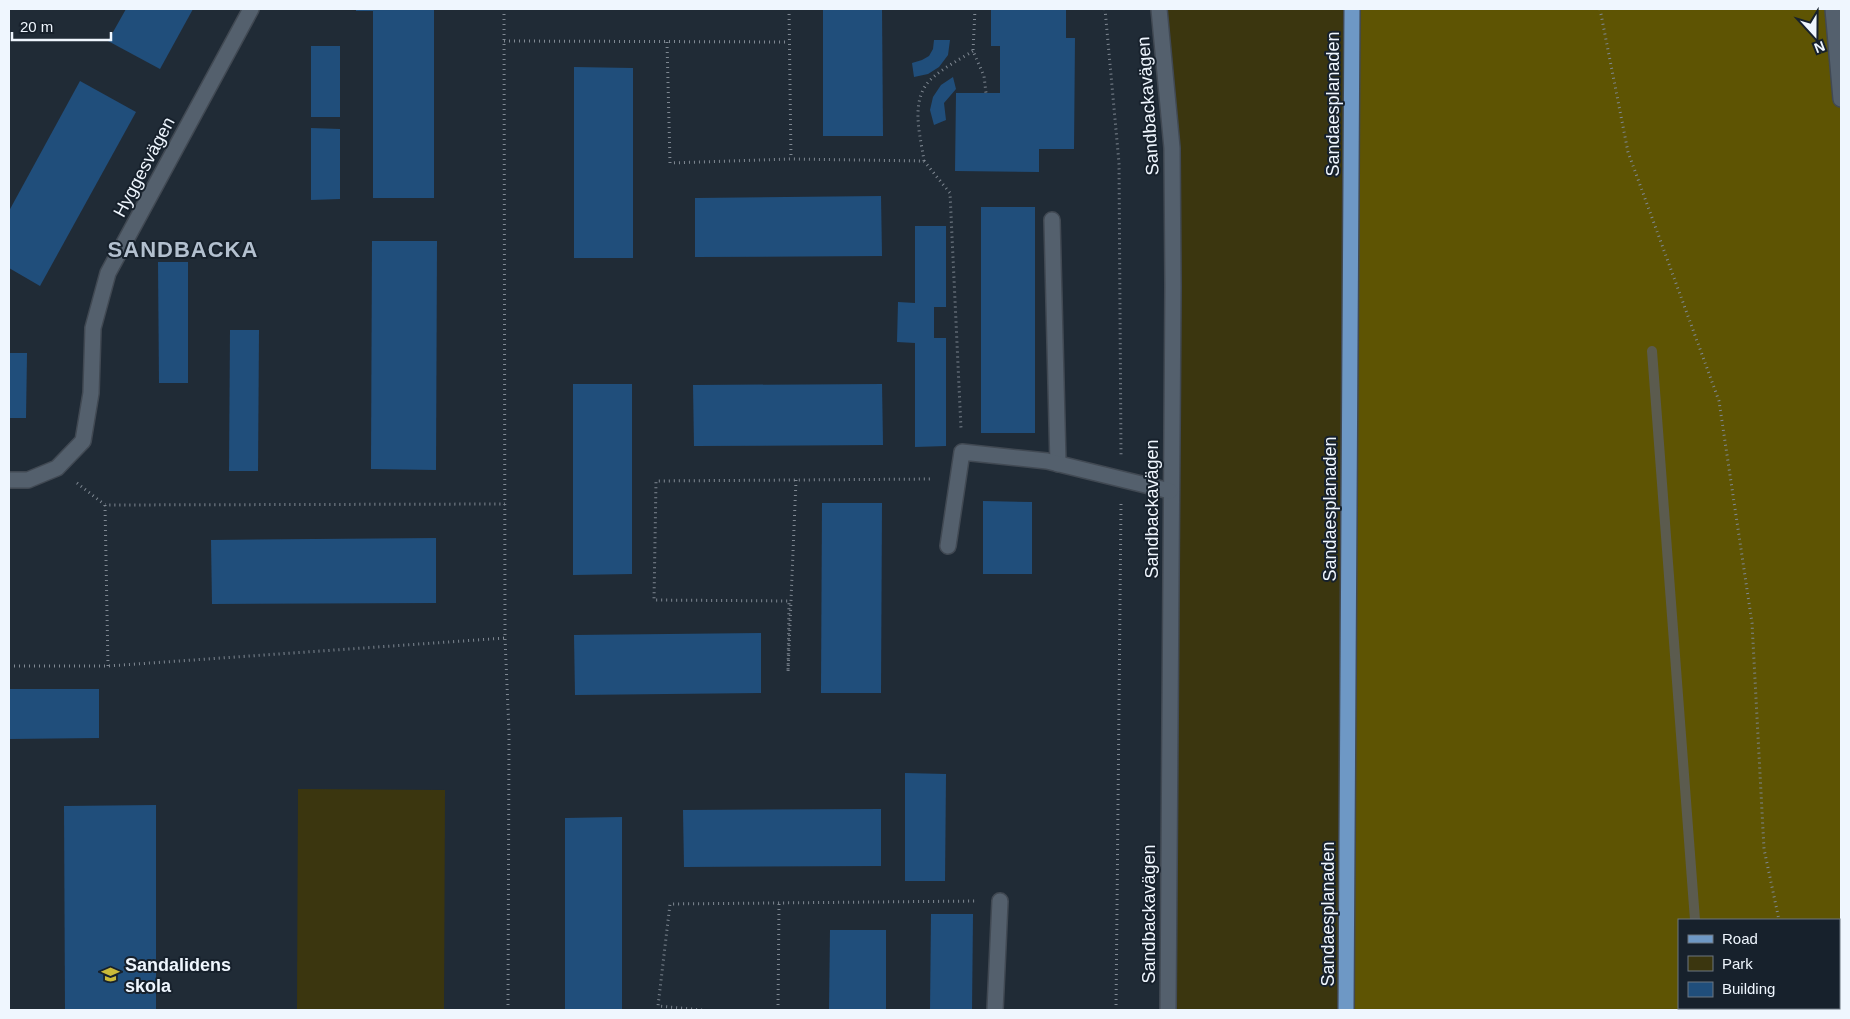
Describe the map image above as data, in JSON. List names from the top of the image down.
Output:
{
  "streets": {
    "main road": ["Sandaesplanaden"],
    "street": ["Sandbackavägen", "Hyggesvägen"]
  },
  "districts": ["SANDBACKA"],
  "places": {
    "school or university": ["Sandalidens skola"]
  },
  "legend": ["Road", "Park", "Building"],
  "scale_bar": "20 m",
  "north": "bottom"
}
